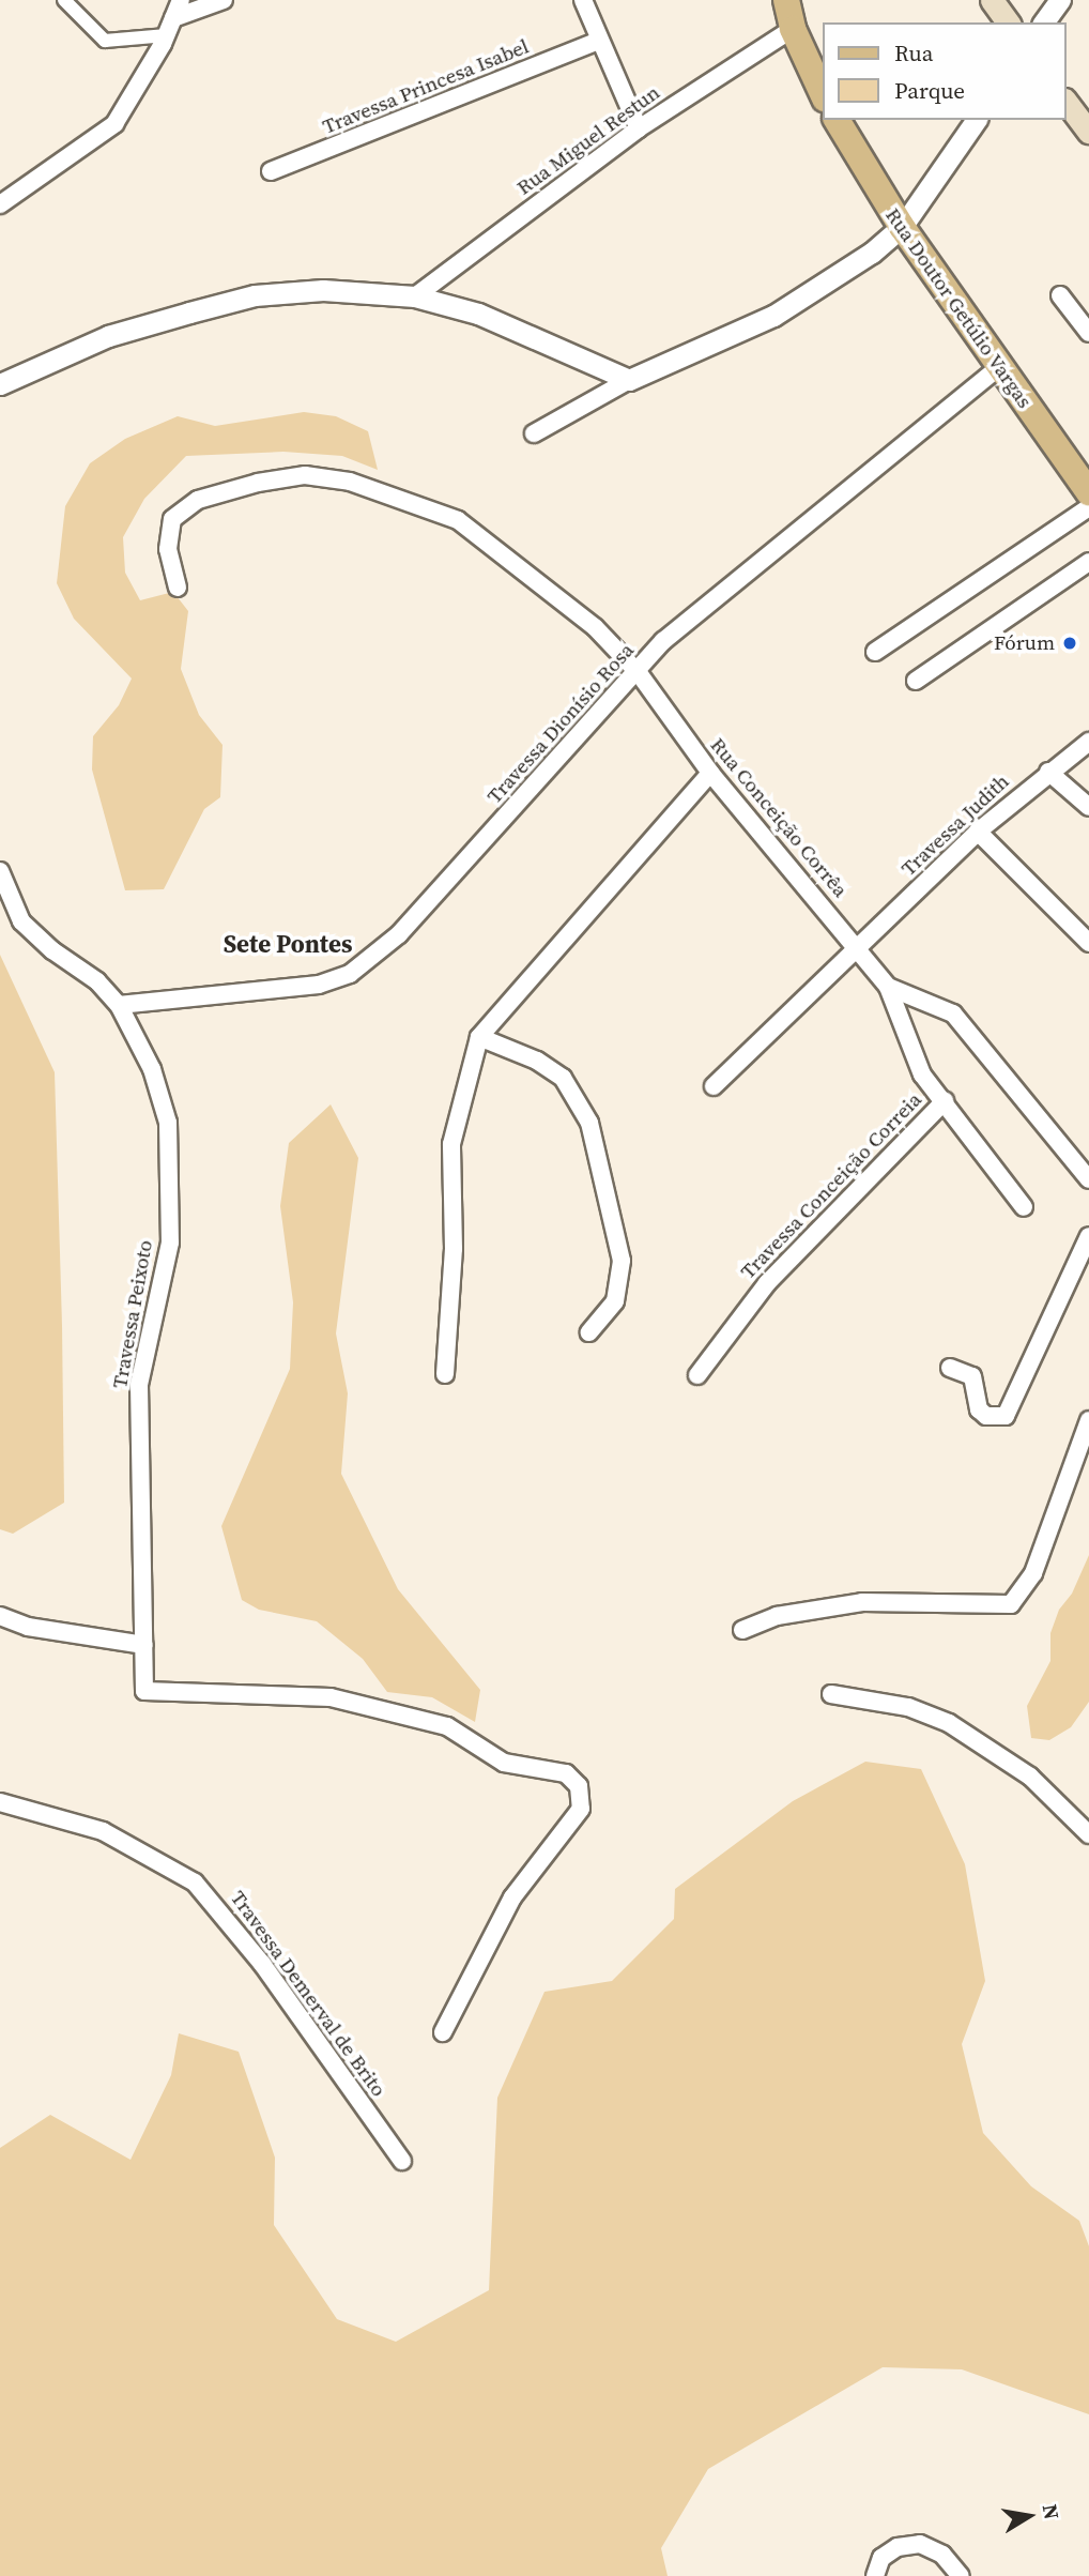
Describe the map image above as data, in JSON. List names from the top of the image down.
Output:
{
  "streets": {
    "main road": ["Rua Doutor Getúlio Vargas"],
    "street": [
      "Travessa Princesa Isabel",
      "Rua Miguel Restun",
      "Travessa Dionísio Rosa",
      "Rua Conceição Corrêa",
      "Travessa Judith",
      "Travessa Conceição Correia",
      "Travessa Peixoto",
      "Travessa Demerval de Brito"
    ]
  },
  "crossings": [
    ["Rua Doutor Getúlio Vargas", "Travessa Dionísio Rosa"],
    ["Travessa Dionísio Rosa", "Rua Conceição Corrêa"],
    ["Travessa Dionísio Rosa", "Travessa Peixoto"],
    ["Rua Conceição Corrêa", "Travessa Judith"],
    ["Rua Conceição Corrêa", "Travessa Conceição Correia"]
  ],
  "districts": ["Sete Pontes"],
  "places": ["Fórum"],
  "legend": ["Rua", "Parque"],
  "north": "right"
}
